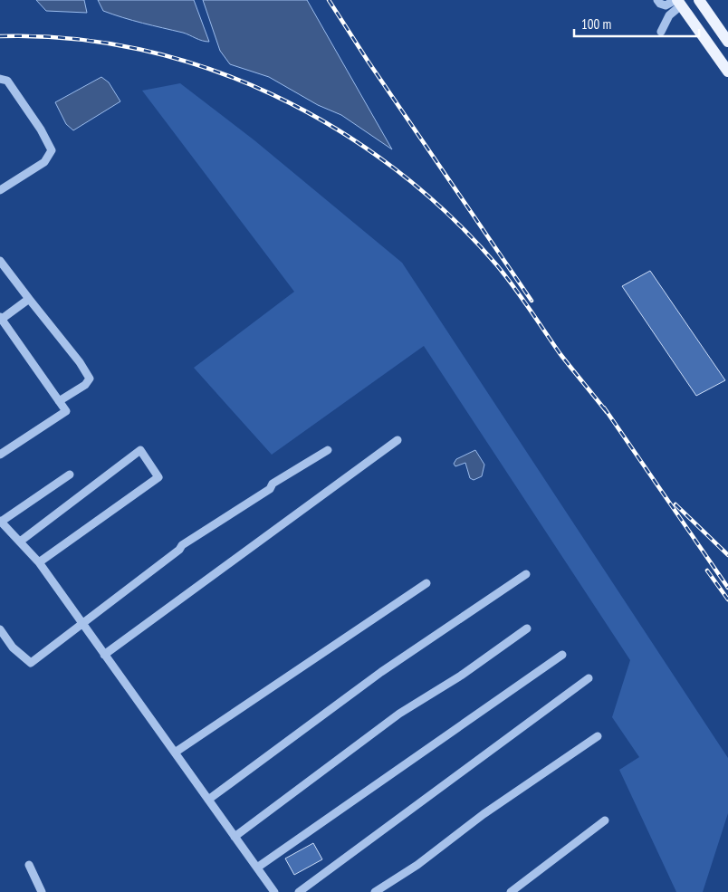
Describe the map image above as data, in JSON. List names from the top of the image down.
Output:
{
  "scale_bar": "100 m"
}
